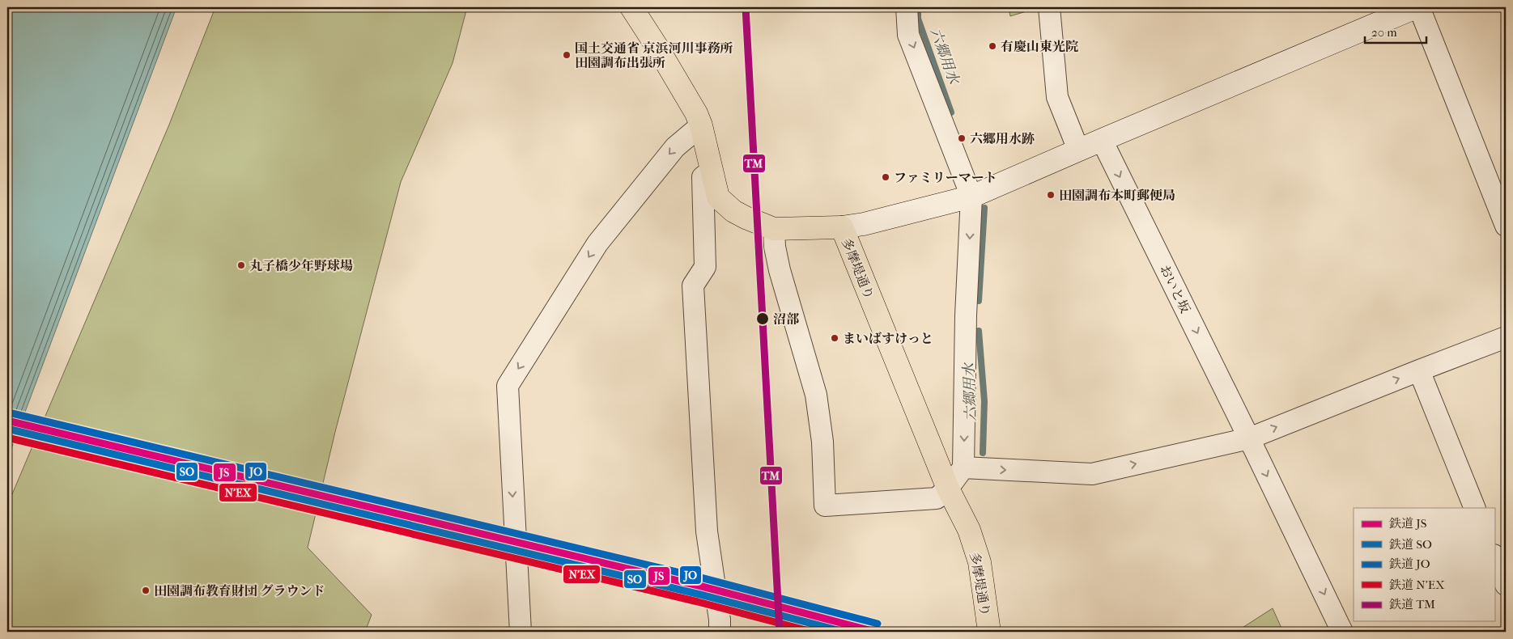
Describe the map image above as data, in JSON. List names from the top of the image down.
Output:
{
  "streets": {
    "main road": ["多摩堤通り"],
    "street": ["おいと坂"]
  },
  "one_way": ["おいと坂"],
  "water": ["六郷用水"],
  "places": [
    "有慶山東光院",
    "国土交通省 京浜河川事務所 田園調布出張所",
    "六郷用水跡",
    "ファミリーマート",
    "田園調布本町郵便局",
    "丸子橋少年野球場",
    "沼部",
    "まいばすけっと",
    "田園調布教育財団 グラウンド"
  ],
  "lines": [
    "rail line TM",
    "rail line JO",
    "rail line JS",
    "rail line SO",
    "rail line N'EX"
  ],
  "legend": [
    "鉄道 JS",
    "鉄道 SO",
    "鉄道 JO",
    "鉄道 N'EX",
    "鉄道 TM"
  ],
  "scale_bar": "20 m"
}
